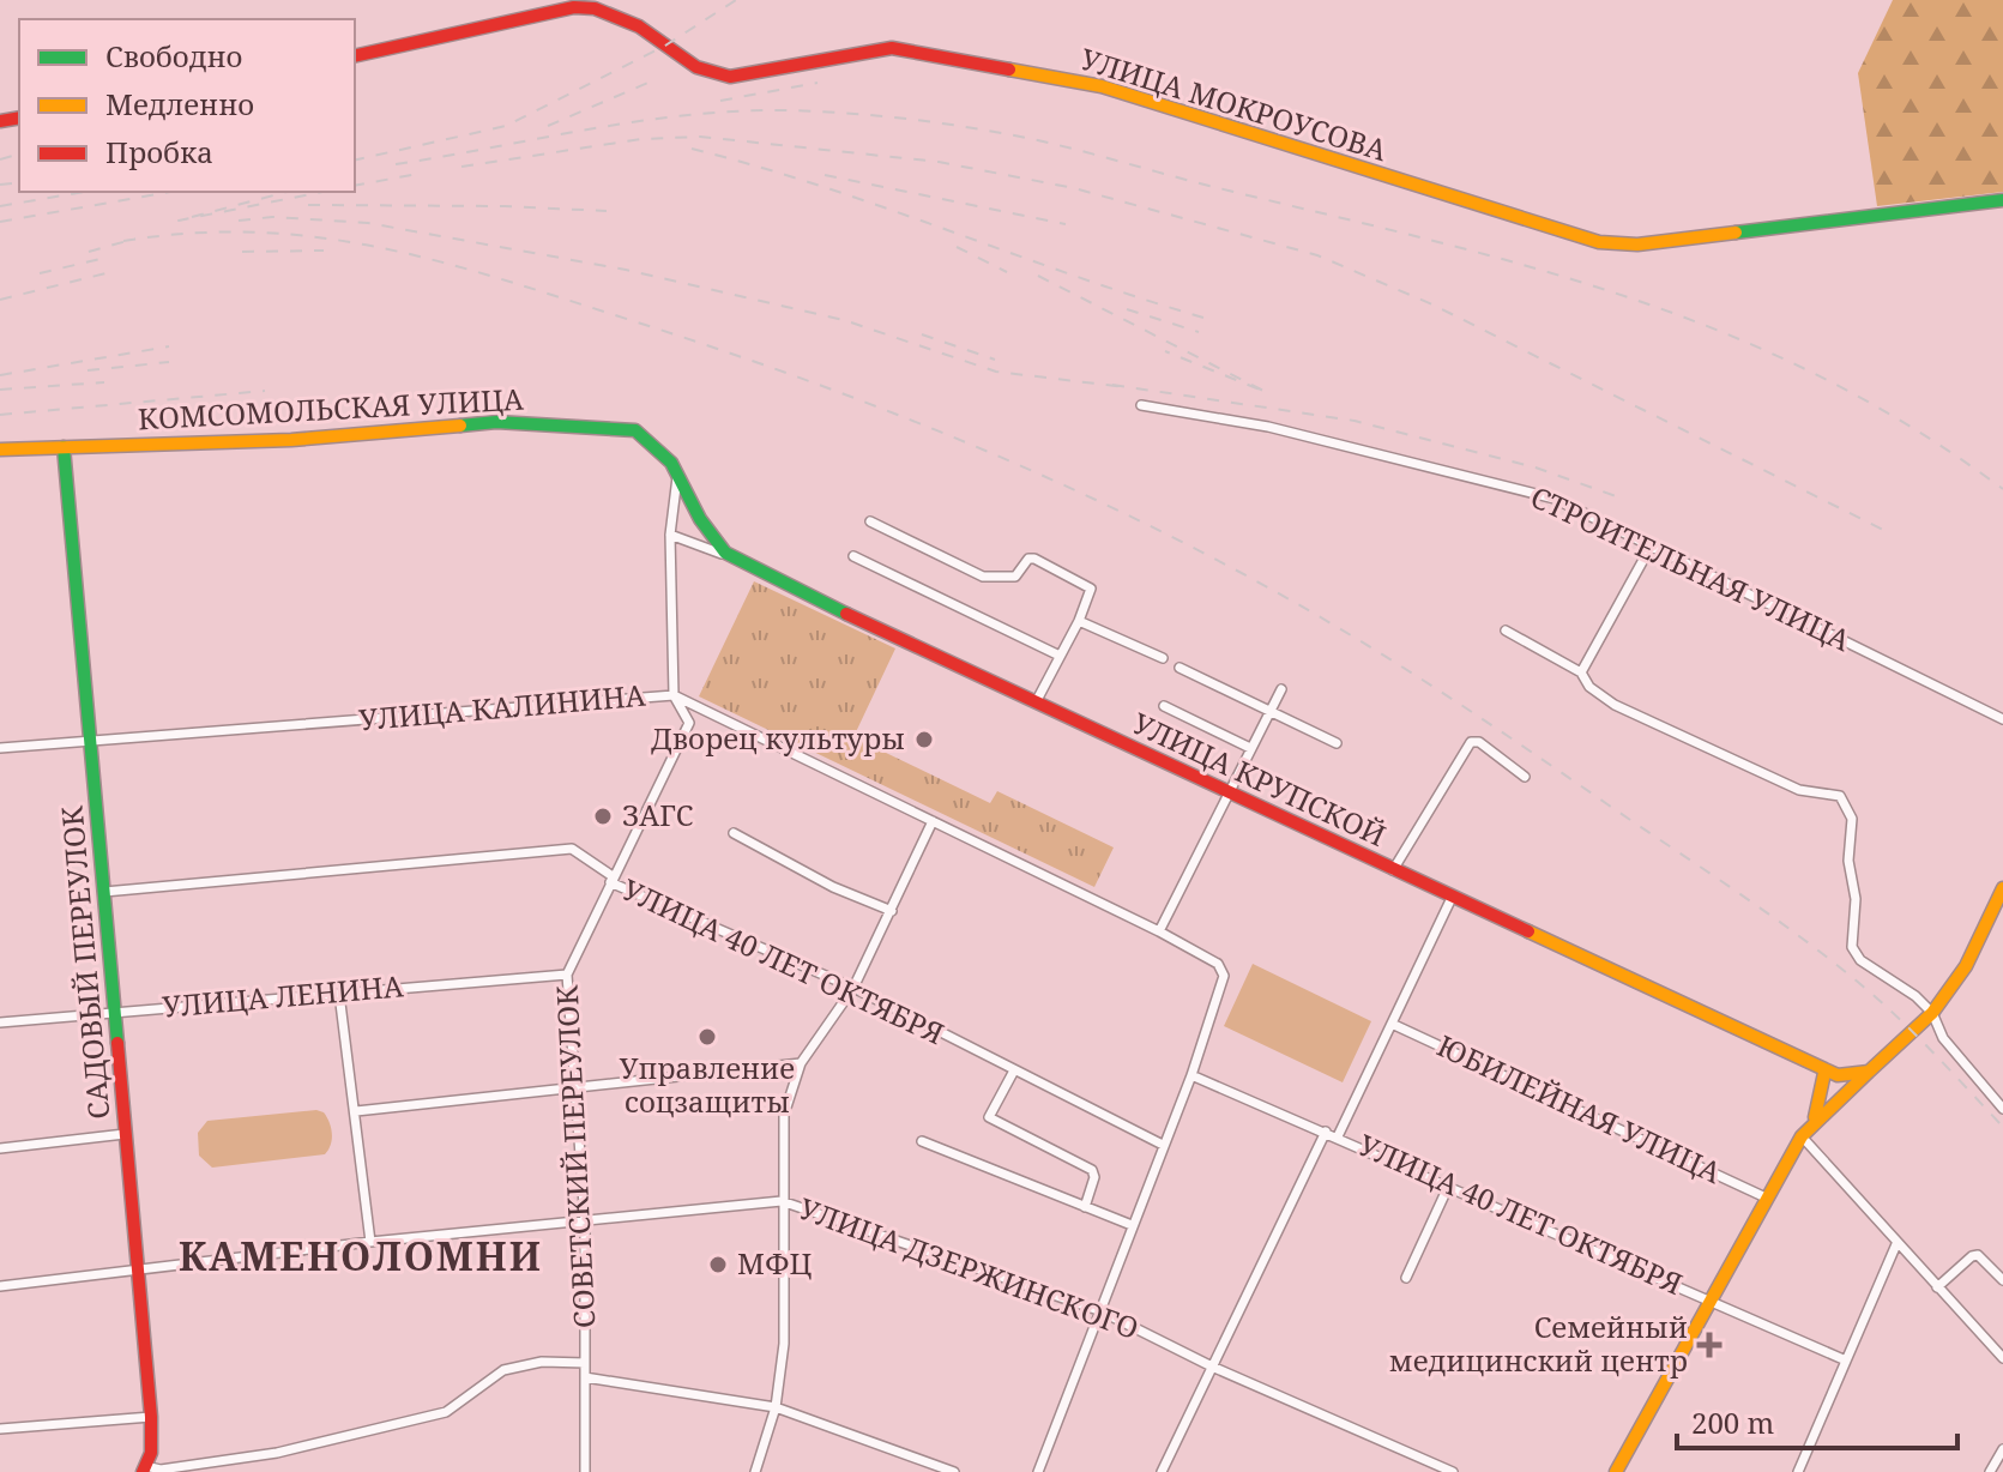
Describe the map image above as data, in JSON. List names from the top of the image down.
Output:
{
  "streets": {
    "main road": [
      "УЛИЦА МОКРОУСОВА",
      "КОМСОМОЛЬСКАЯ УЛИЦА",
      "УЛИЦА КРУПСКОЙ",
      "САДОВЫЙ ПЕРЕУЛОК"
    ],
    "street": [
      "СТРОИТЕЛЬНАЯ УЛИЦА",
      "УЛИЦА КАЛИНИНА",
      "УЛИЦА 40 ЛЕТ ОКТЯБРЯ",
      "УЛИЦА ЛЕНИНА",
      "ЮБИЛЕЙНАЯ УЛИЦА",
      "СОВЕТСКИЙ ПЕРЕУЛОК",
      "УЛИЦА ДЗЕРЖИНСКОГО"
    ]
  },
  "crossings": [
    ["КОМСОМОЛЬСКАЯ УЛИЦА", "УЛИЦА КРУПСКОЙ"],
    ["КОМСОМОЛЬСКАЯ УЛИЦА", "САДОВЫЙ ПЕРЕУЛОК"],
    ["УЛИЦА КАЛИНИНА", "САДОВЫЙ ПЕРЕУЛОК"],
    ["УЛИЦА КАЛИНИНА", "УЛИЦА 40 ЛЕТ ОКТЯБРЯ"],
    ["УЛИЦА КАЛИНИНА", "СОВЕТСКИЙ ПЕРЕУЛОК"],
    ["УЛИЦА КРУПСКОЙ", "СОВЕТСКИЙ ПЕРЕУЛОК"],
    ["САДОВЫЙ ПЕРЕУЛОК", "УЛИЦА 40 ЛЕТ ОКТЯБРЯ"],
    ["САДОВЫЙ ПЕРЕУЛОК", "УЛИЦА ЛЕНИНА"],
    ["САДОВЫЙ ПЕРЕУЛОК", "УЛИЦА ДЗЕРЖИНСКОГО"],
    ["УЛИЦА 40 ЛЕТ ОКТЯБРЯ", "СОВЕТСКИЙ ПЕРЕУЛОК"],
    ["УЛИЦА ЛЕНИНА", "СОВЕТСКИЙ ПЕРЕУЛОК"],
    ["СОВЕТСКИЙ ПЕРЕУЛОК", "УЛИЦА ДЗЕРЖИНСКОГО"]
  ],
  "districts": ["КАМЕНОЛОМНИ"],
  "places": {
    "other": [
      "Дворец культуры",
      "ЗАГС",
      "Управление соцзащиты",
      "МФЦ"
    ],
    "health": ["Семейный медицинский центр"]
  },
  "legend": ["Свободно", "Медленно", "Пробка"],
  "scale_bar": "200 m"
}
